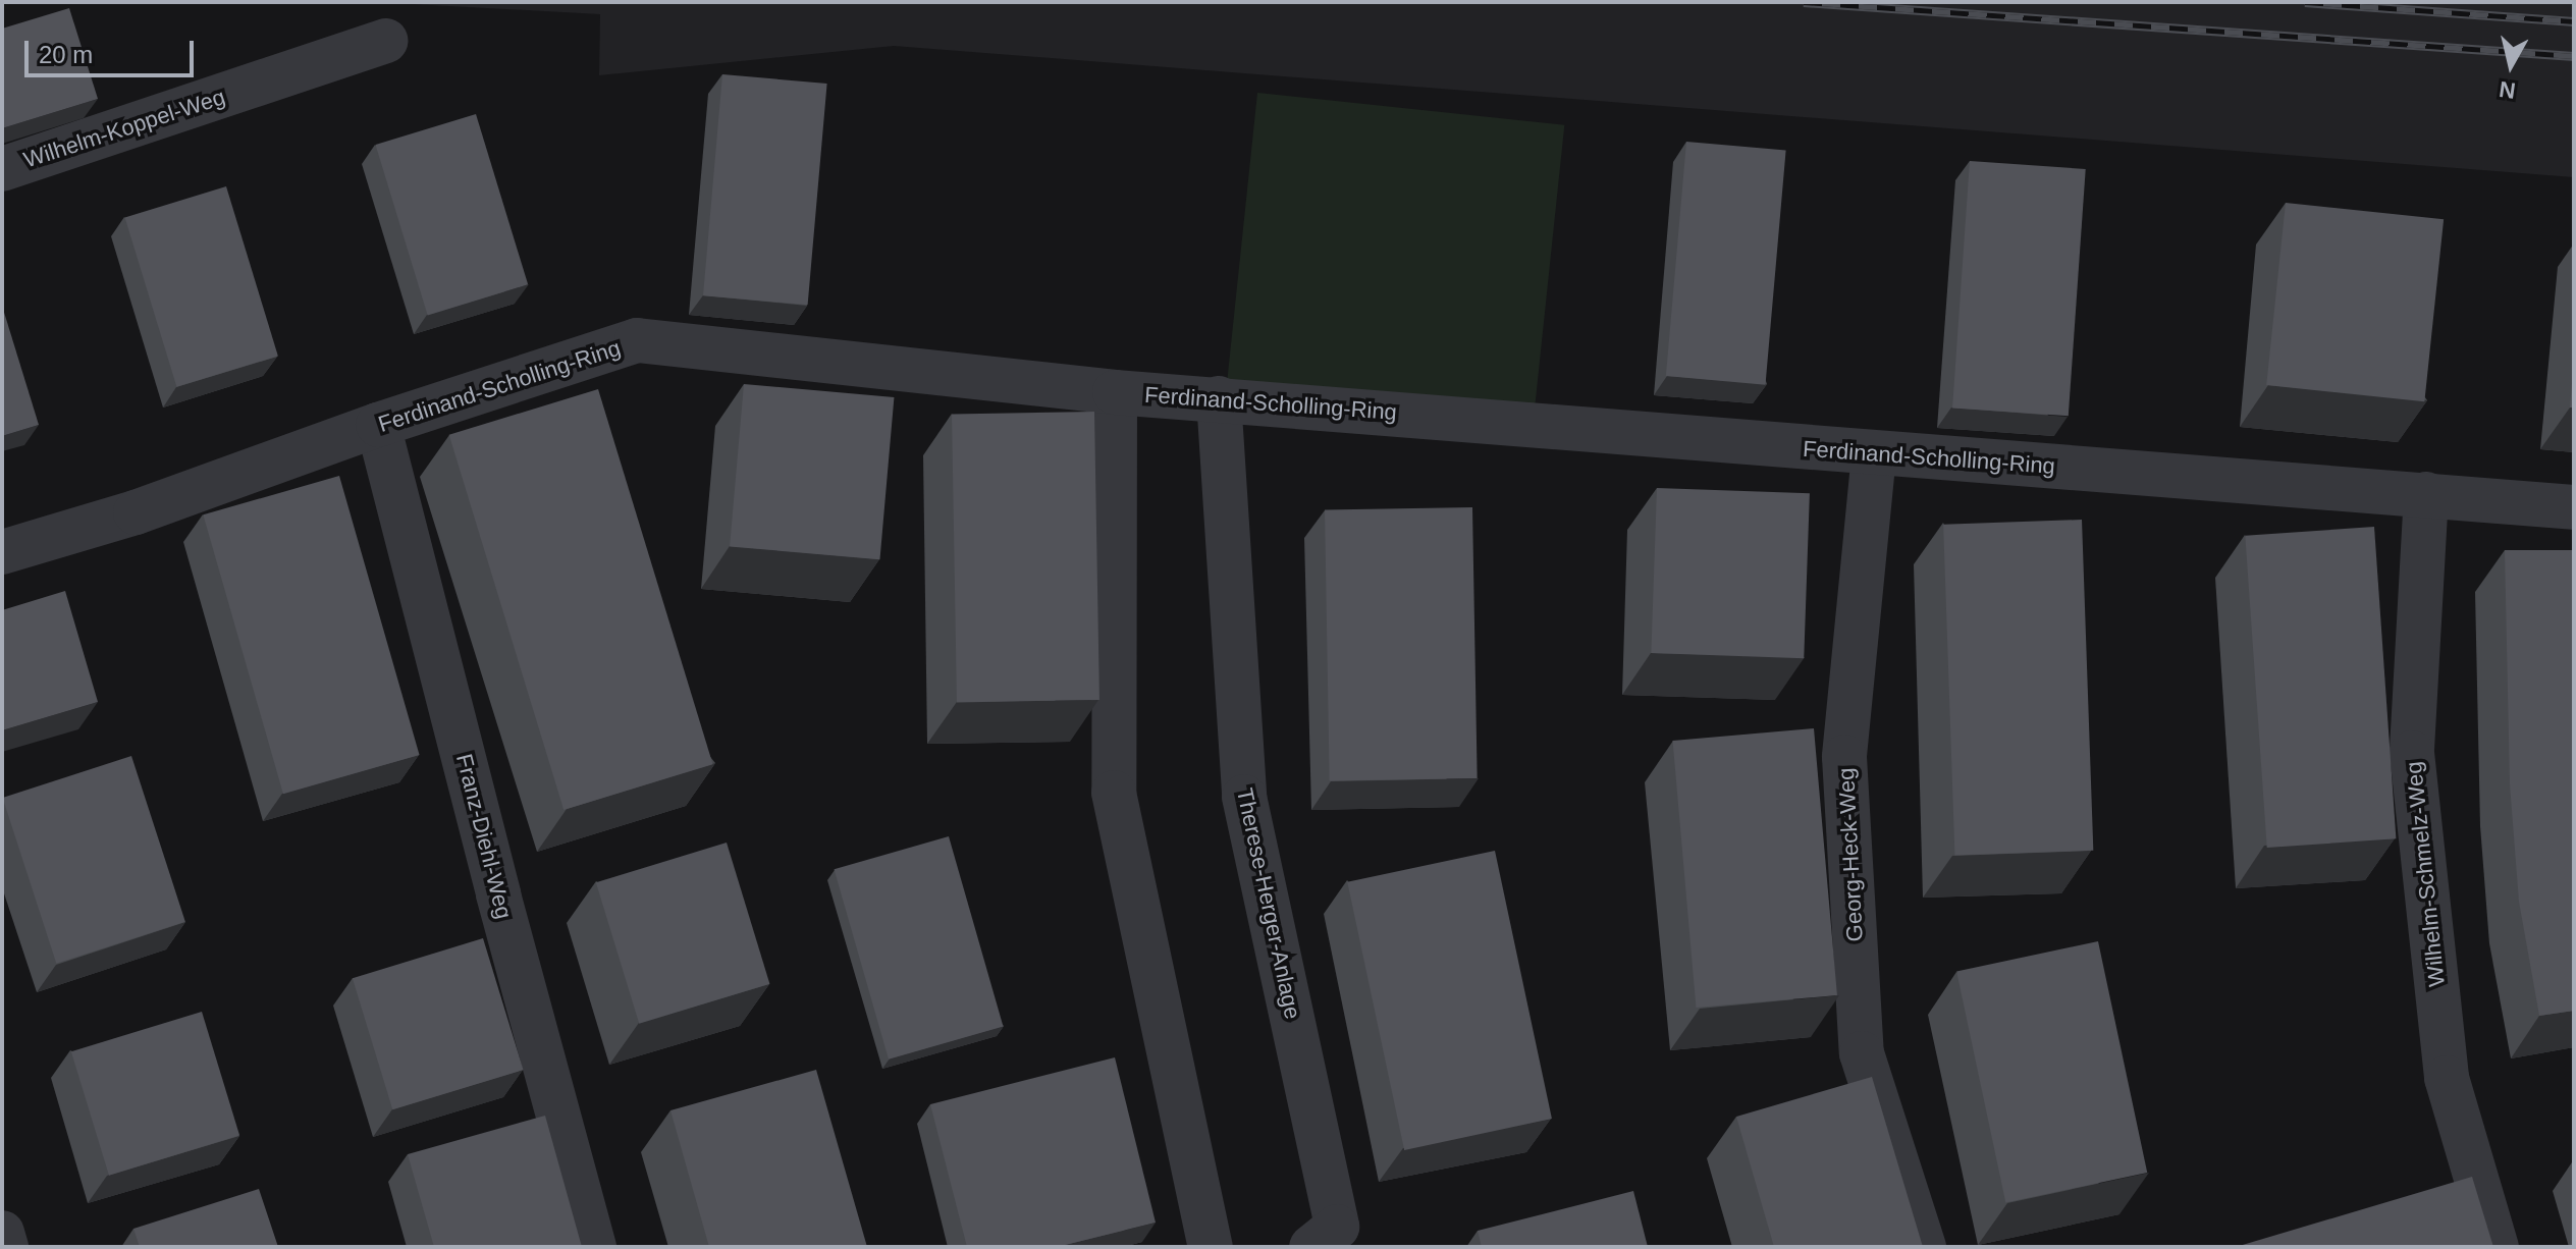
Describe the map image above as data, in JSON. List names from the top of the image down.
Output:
{
  "streets": {
    "street": [
      "Wilhelm-Koppel-Weg",
      "Ferdinand-Scholling-Ring",
      "Franz-Diehl-Weg",
      "Georg-Heck-Weg",
      "Wilhelm-Schmelz-Weg",
      "Therese-Herger-Anlage"
    ]
  },
  "crossings": [
    ["Ferdinand-Scholling-Ring", "Franz-Diehl-Weg"],
    ["Ferdinand-Scholling-Ring", "Georg-Heck-Weg"],
    ["Ferdinand-Scholling-Ring", "Wilhelm-Schmelz-Weg"],
    ["Ferdinand-Scholling-Ring", "Therese-Herger-Anlage"]
  ],
  "scale_bar": "20 m",
  "north": "bottom"
}
